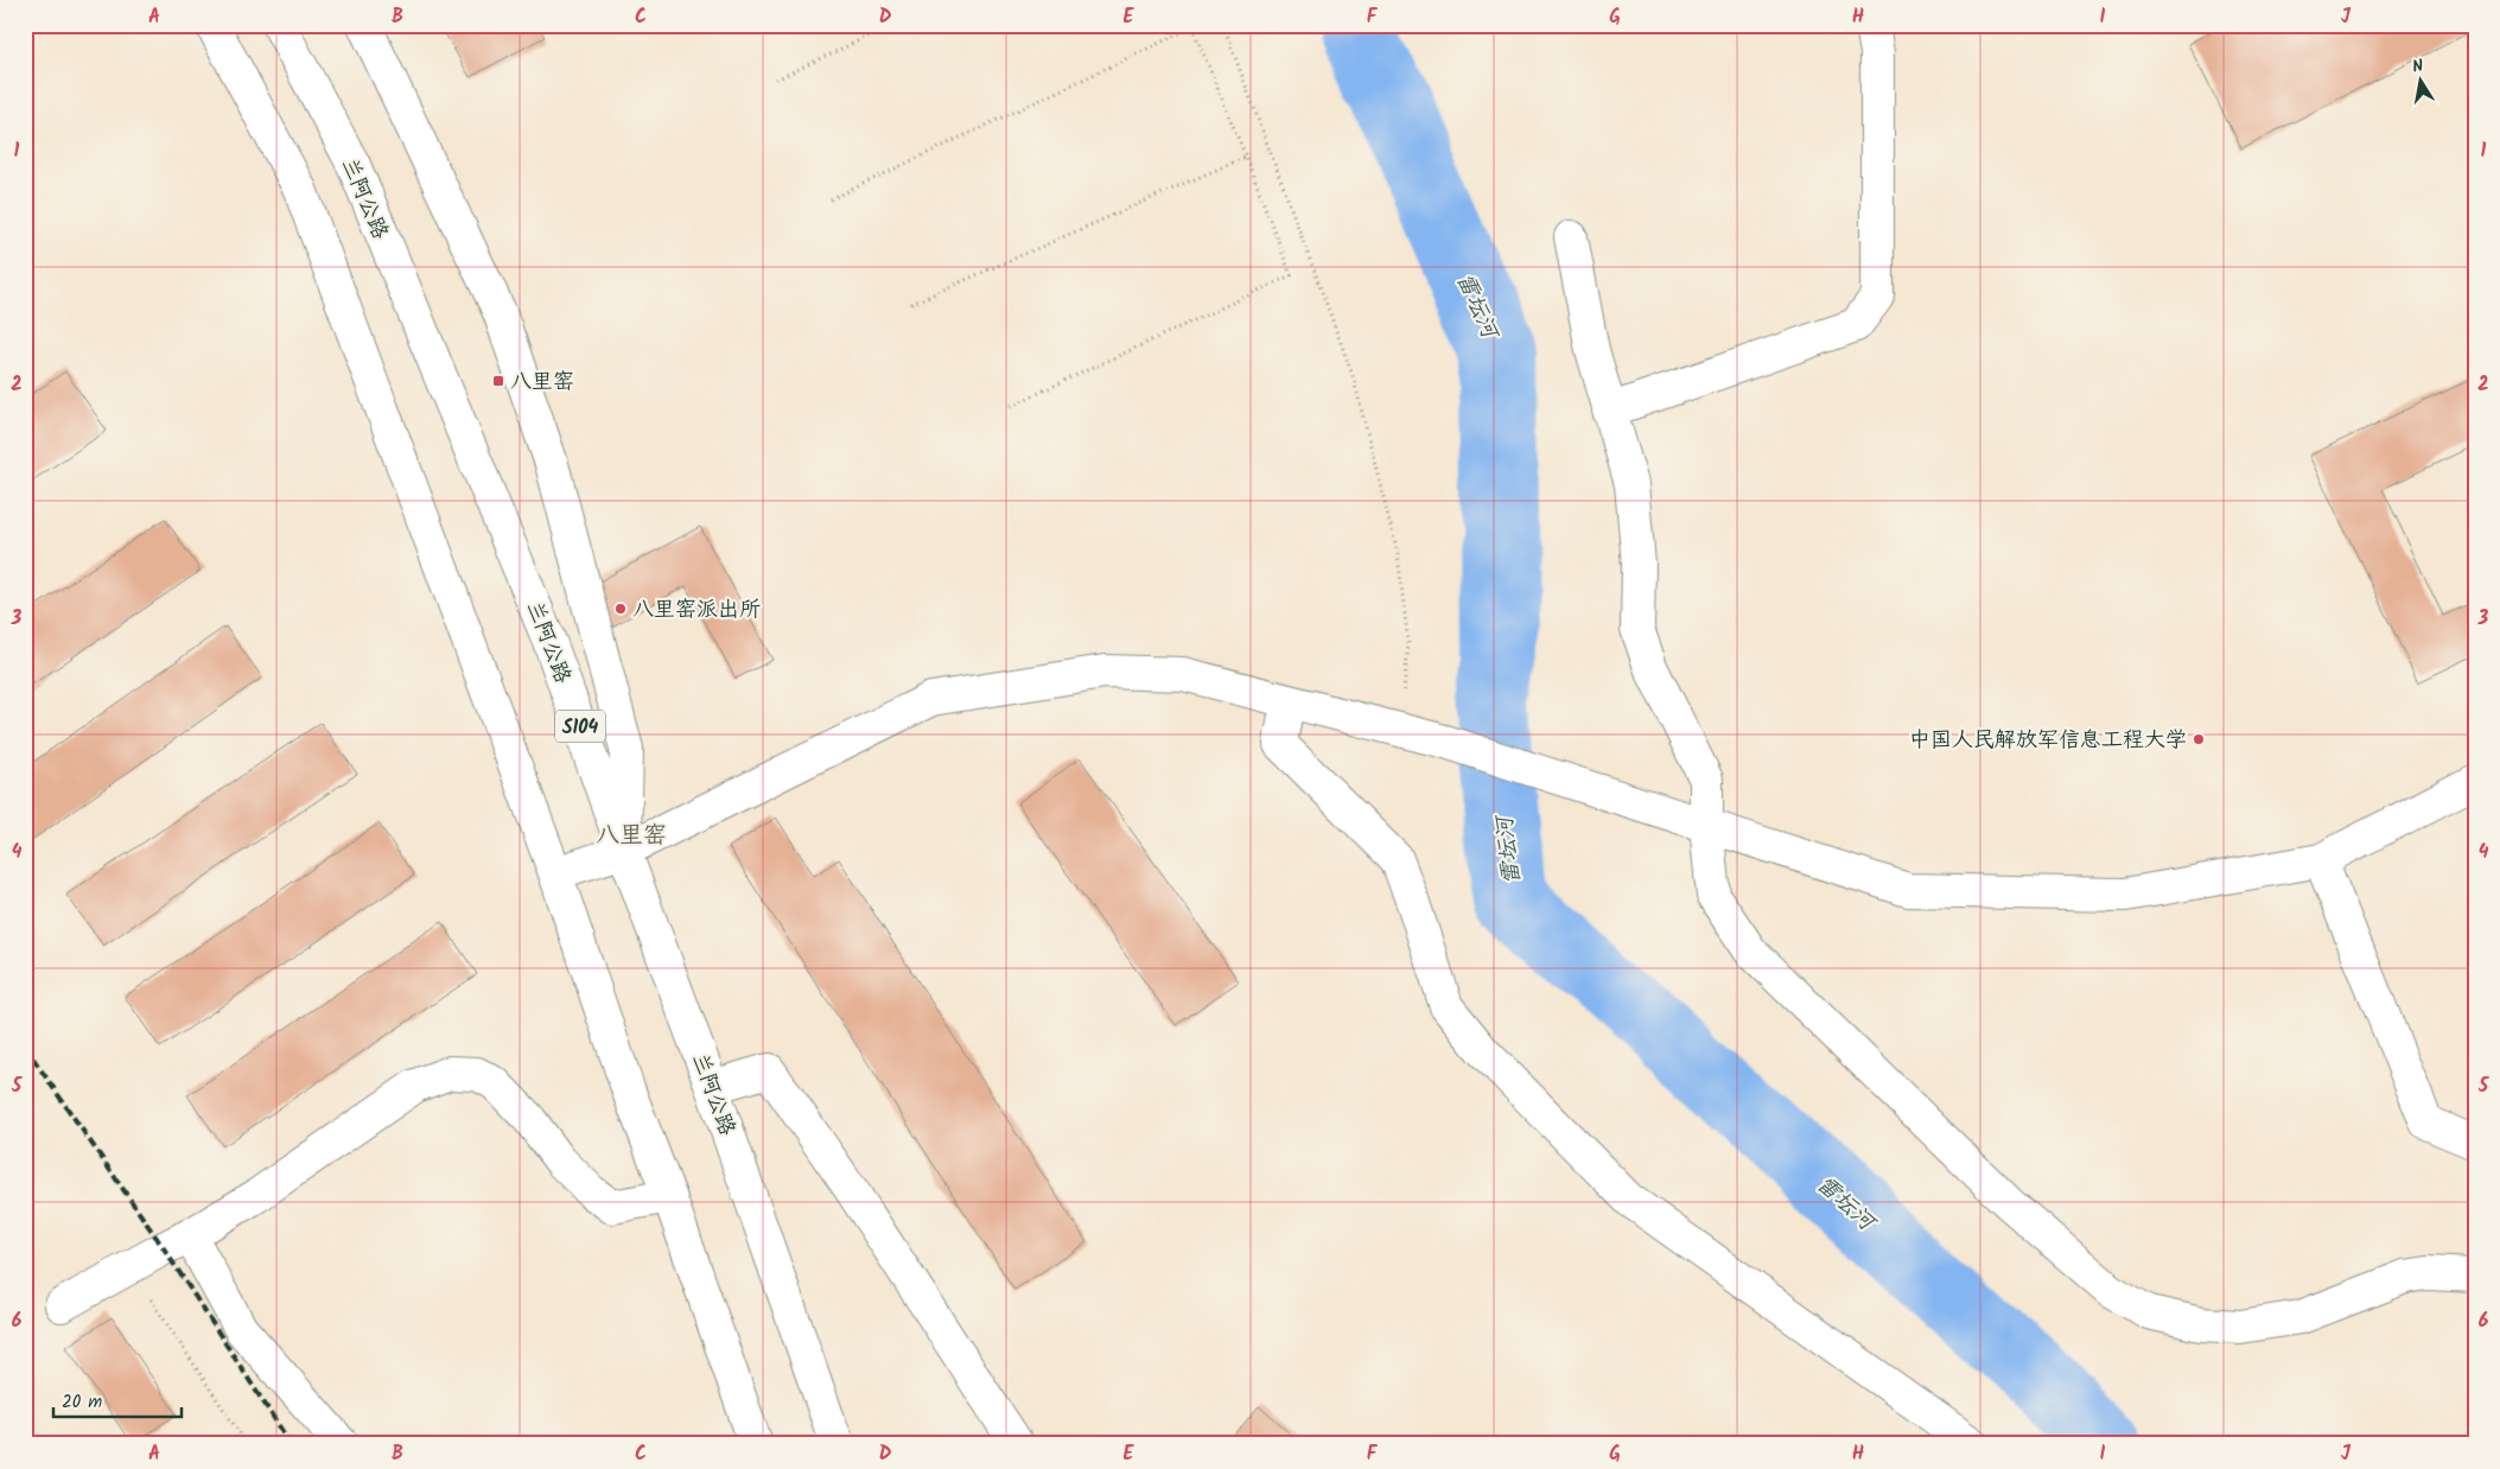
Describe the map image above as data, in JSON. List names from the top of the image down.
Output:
{
  "streets": {
    "main road": ["兰阿公路", "S104"]
  },
  "districts": ["八里窑"],
  "water": ["雷坛河"],
  "places": {
    "transit": ["八里窑"],
    "other": ["八里窑派出所", "中国人民解放军信息工程大学"]
  },
  "scale_bar": "20 m",
  "north": "top",
  "grid": {
    "columns": [
      "A",
      "B",
      "C",
      "D",
      "E",
      "F",
      "G",
      "H",
      "I",
      "J"
    ],
    "rows": [
      "1",
      "2",
      "3",
      "4",
      "5",
      "6"
    ]
  }
}
